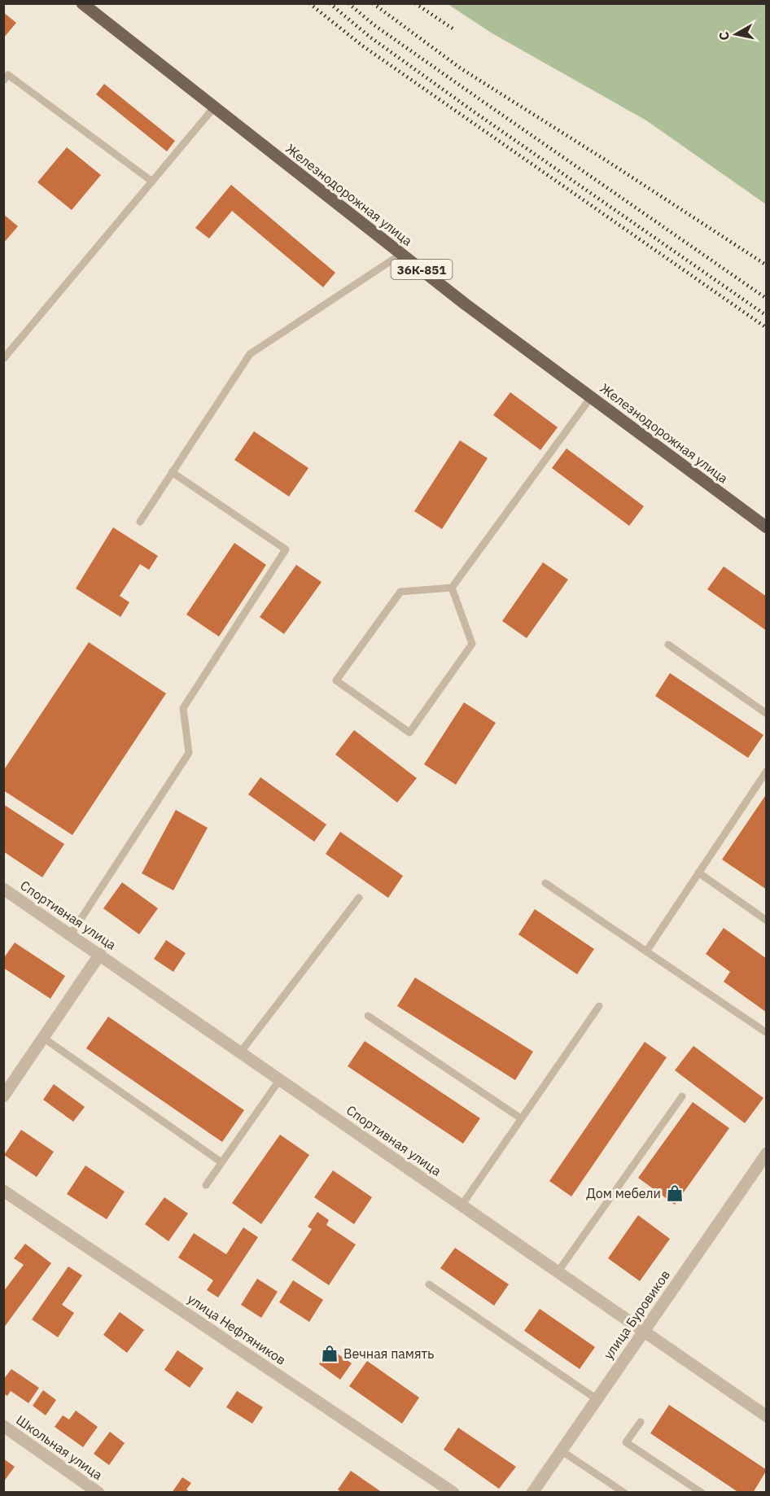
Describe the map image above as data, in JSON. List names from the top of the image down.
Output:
{
  "streets": {
    "main road": ["Железнодорожная улица", "36К-851"],
    "street": [
      "Спортивная улица",
      "улица Буровиков",
      "улица Нефтяников",
      "Школьная улица"
    ]
  },
  "crossings": [
    ["Спортивная улица", "улица Буровиков"]
  ],
  "places": {
    "shop": ["Дом мебели", "Вечная память"]
  },
  "north": "left"
}
